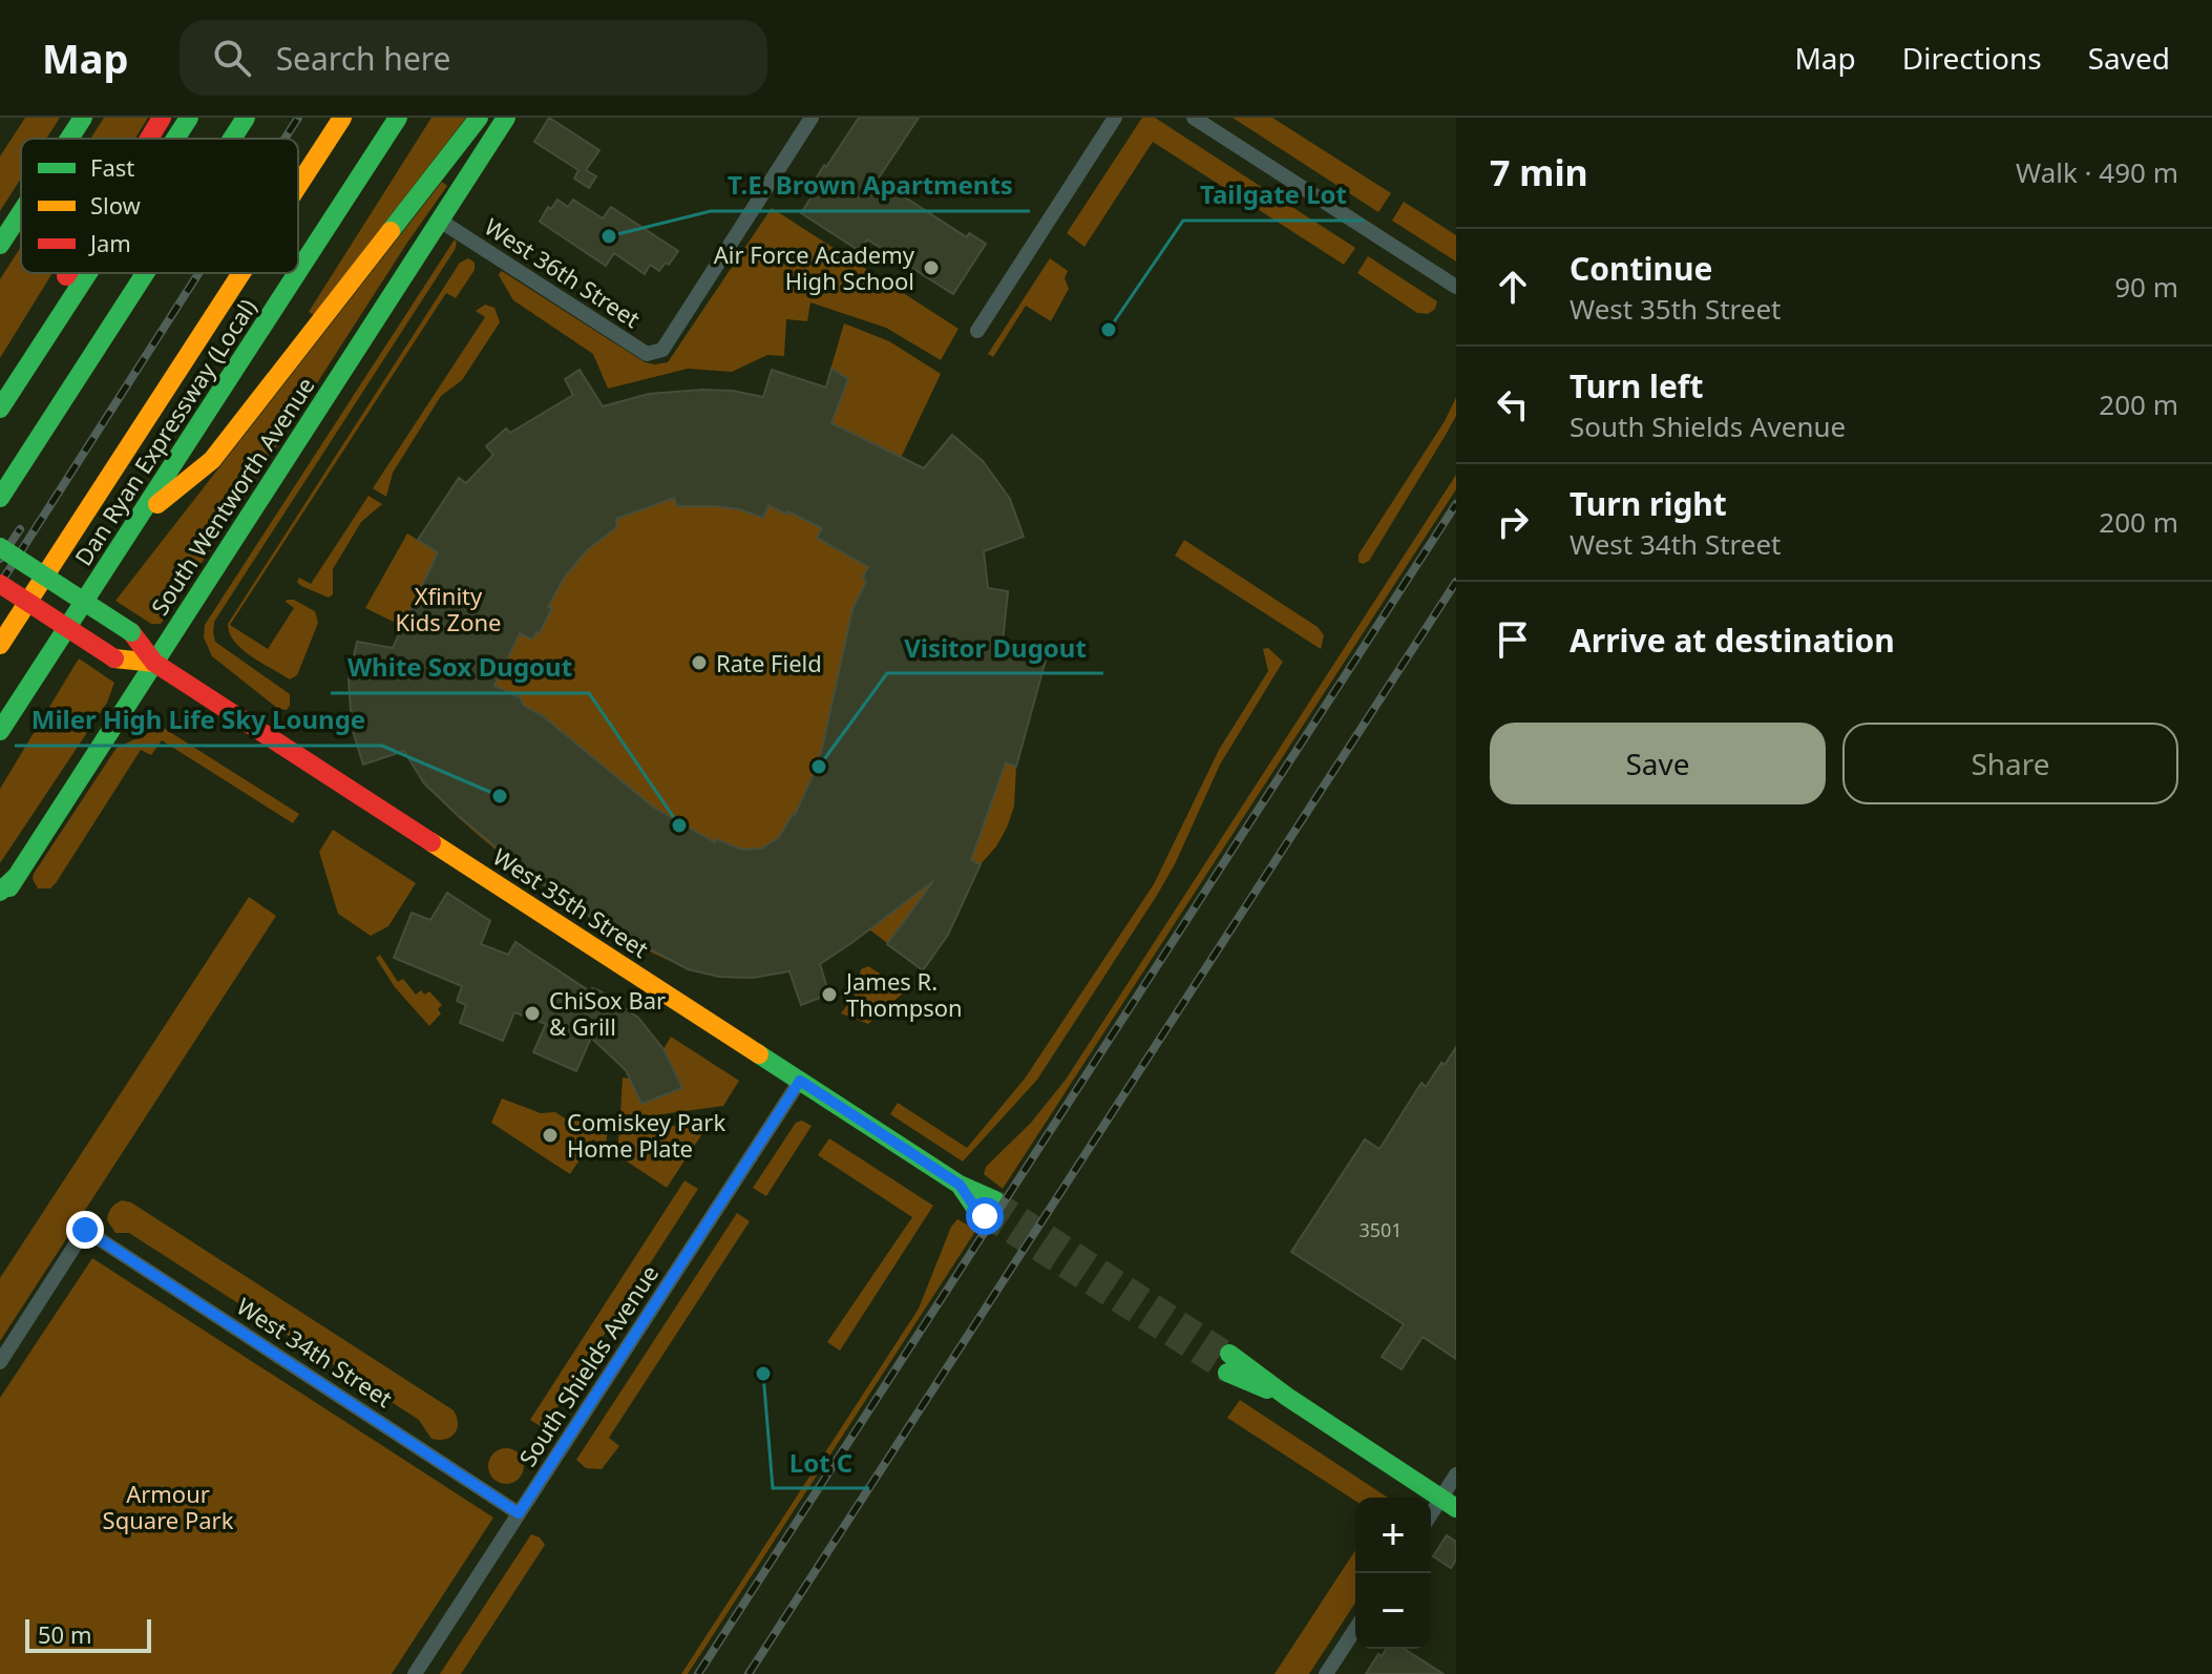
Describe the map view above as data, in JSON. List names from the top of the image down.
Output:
{
  "streets": {
    "main road": ["Dan Ryan Expressway (Local)", "South Wentworth Avenue", "West 35th Street"],
    "street": ["West 36th Street", "West 34th Street", "South Shields Avenue"]
  },
  "crossings": [
    ["West 36th Street", "South Wentworth Avenue"],
    ["South Wentworth Avenue", "West 35th Street"],
    ["West 35th Street", "South Shields Avenue"],
    ["West 34th Street", "South Shields Avenue"]
  ],
  "parks": ["Xfinity Kids Zone", "Armour Square Park"],
  "places": [
    "T.E. Brown Apartments",
    "Air Force Academy High School",
    "Tailgate Lot",
    "Rate Field",
    "Visitor Dugout",
    "Miler High Life Sky Lounge",
    "White Sox Dugout",
    "James R. Thompson",
    "ChiSox Bar & Grill",
    "Comiskey Park Home Plate",
    "Lot C"
  ],
  "house_numbers": ["3501"],
  "legend": ["Fast", "Slow", "Jam"],
  "scale_bar": "50 m",
  "page": {
    "header": "Map",
    "search": "Search here",
    "nav": ["Map", "Directions", "Saved"],
    "heading": ["7 min", "Walk · 490 m"],
    "list": [
      ["Continue", "West 35th Street", "90 m"],
      ["Turn left", "South Shields Avenue", "200 m"],
      ["Turn right", "West 34th Street", "200 m"],
      "Arrive at destination"
    ],
    "buttons": ["Save", "Share"],
    "map_buttons": ["+", "−"],
    "scale": "50 m"
  }
}
